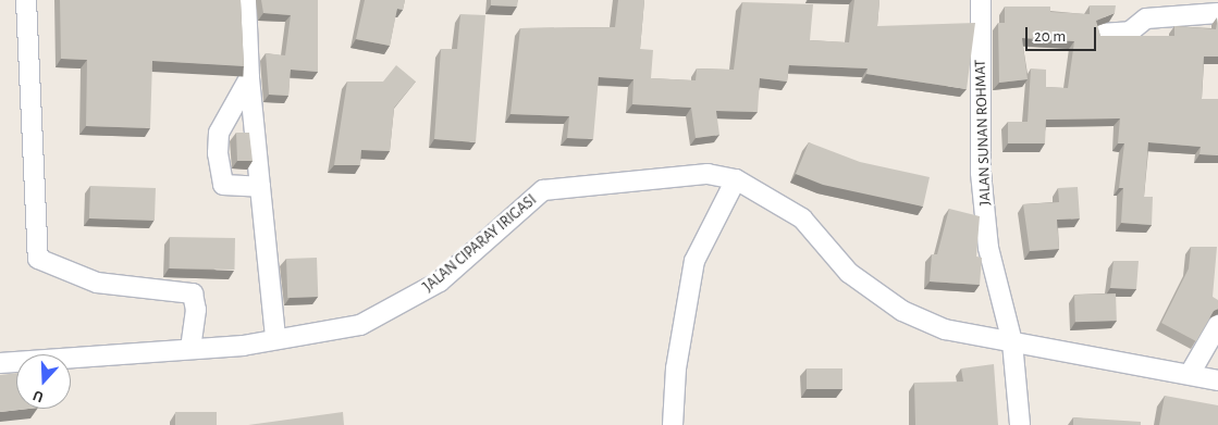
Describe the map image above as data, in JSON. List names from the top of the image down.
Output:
{
  "streets": {
    "street": ["JALAN SUNAN ROHMAT", "JALAN CIPARAY IRIGASI"]
  },
  "crossings": [
    ["JALAN SUNAN ROHMAT", "JALAN CIPARAY IRIGASI"]
  ],
  "scale_bar": "20 m",
  "north": "bottom"
}
